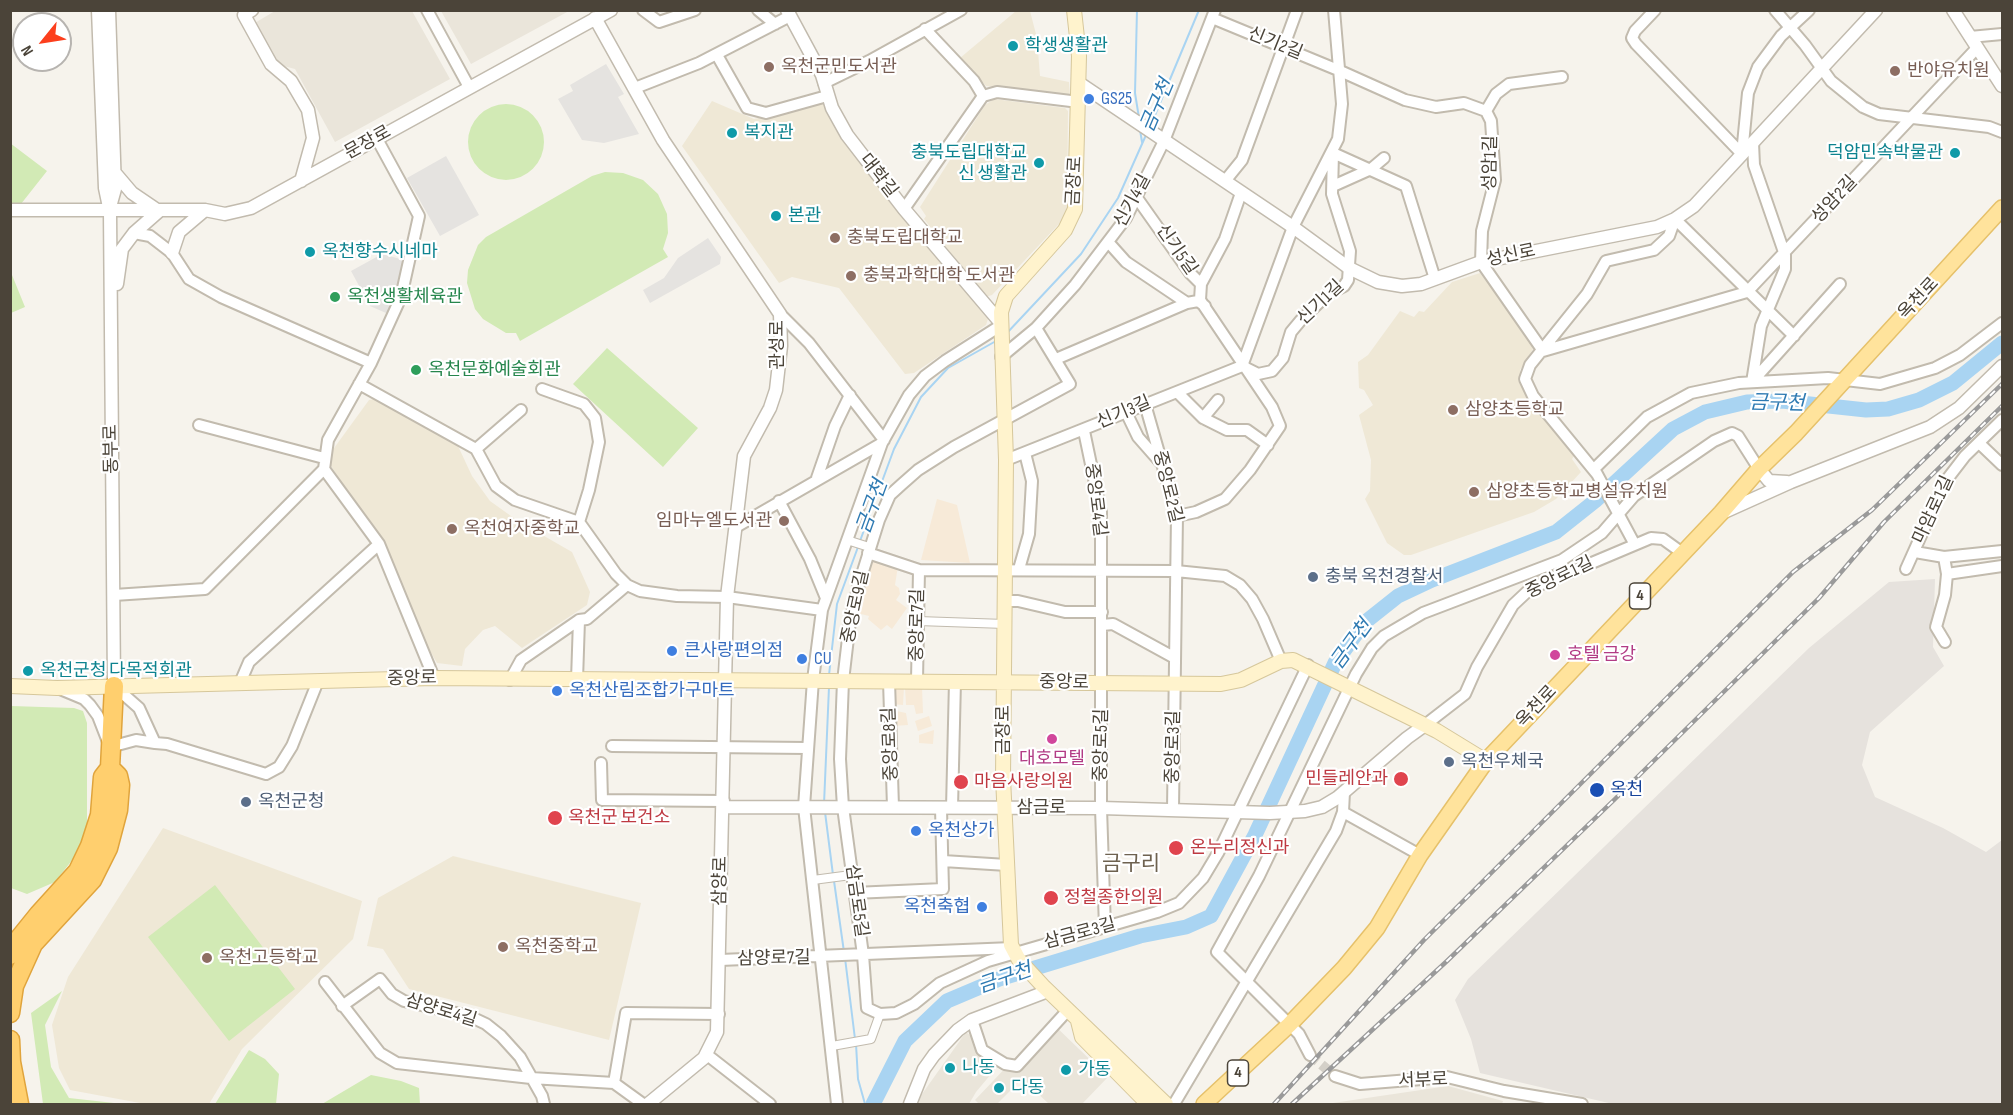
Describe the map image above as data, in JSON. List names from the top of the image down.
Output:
{
  "streets": {
    "main road": [
      "금장로",
      "옥천로",
      "4",
      "중앙로"
    ],
    "street": [
      "신기2길",
      "문장로",
      "성암1길",
      "대학길",
      "성암2길",
      "신기4길",
      "신기5길",
      "성신로",
      "신기1길",
      "관성로",
      "신기3길",
      "동부로",
      "중앙로2길",
      "중앙로4길",
      "마암로1길",
      "중앙로1길",
      "중앙로9길",
      "중앙로7길",
      "중앙로8길",
      "중앙로5길",
      "중앙로3길",
      "삼금로",
      "삼양로",
      "삼금로5길",
      "삼금로3길",
      "삼양로7길",
      "삼양로4길",
      "서부로"
    ]
  },
  "crossings": [
    ["신기2길", "성암1길"],
    ["신기2길", "신기4길"],
    ["문장로", "관성로"],
    ["문장로", "동부로"],
    ["성암1길", "성신로"],
    ["대학길", "금장로"],
    ["금장로", "신기4길"],
    ["금장로", "성신로"],
    ["금장로", "신기3길"],
    ["금장로", "중앙로9길"],
    ["금장로", "중앙로"],
    ["금장로", "삼금로"],
    ["금장로", "삼금로5길"],
    ["금장로", "삼금로3길"],
    ["신기4길", "신기5길"],
    ["신기4길", "성신로"],
    ["신기5길", "신기1길"],
    ["신기5길", "신기3길"],
    ["성신로", "신기1길"],
    ["옥천로", "중앙로1길"],
    ["옥천로", "4"],
    ["신기1길", "신기3길"],
    ["관성로", "중앙로"],
    ["관성로", "삼양로"],
    ["신기3길", "중앙로2길"],
    ["신기3길", "중앙로4길"],
    ["동부로", "중앙로"],
    ["중앙로2길", "중앙로"],
    ["중앙로2길", "중앙로3길"],
    ["중앙로4길", "중앙로"],
    ["중앙로4길", "중앙로5길"],
    ["중앙로9길", "중앙로"],
    ["중앙로7길", "중앙로"],
    ["중앙로", "중앙로8길"],
    ["중앙로", "중앙로5길"],
    ["중앙로", "중앙로3길"],
    ["중앙로", "삼양로"],
    ["중앙로8길", "삼금로"],
    ["중앙로5길", "삼금로"],
    ["중앙로5길", "삼금로3길"],
    ["중앙로3길", "삼금로"],
    ["삼금로", "삼금로5길"],
    ["삼금로", "삼금로3길"],
    ["삼양로", "삼양로7길"],
    ["삼금로5길", "삼금로3길"],
    ["삼금로5길", "삼양로7길"]
  ],
  "districts": ["금구리"],
  "water": ["금구천"],
  "places": [
    "학생생활관",
    "옥천군민도서관",
    "반야유치원",
    "GS25",
    "복지관",
    "덕암민속박물관",
    "충북도립대학교 신 생활관",
    "본관",
    "충북도립대학교",
    "옥천향수시네마",
    "충북과학대학 도서관",
    "옥천생활체육관",
    "옥천문화예술회관",
    "삼양초등학교",
    "삼양초등학교병설유치원",
    "임마누엘도서관",
    "옥천여자중학교",
    "충북 옥천경찰서",
    "큰사랑편의점",
    "호텔 금강",
    "CU",
    "옥천군청 다목적회관",
    "옥천산림조합가구마트",
    "대호모텔",
    "옥천우체국",
    "민들레안과",
    "마음사랑의원",
    "옥천",
    "옥천군청",
    "옥천군 보건소",
    "옥천상가",
    "온누리정신과",
    "정철종한의원",
    "옥천축협",
    "옥천중학교",
    "옥천고등학교",
    "나동",
    "가동",
    "다동"
  ],
  "north": "bottom left"
}
